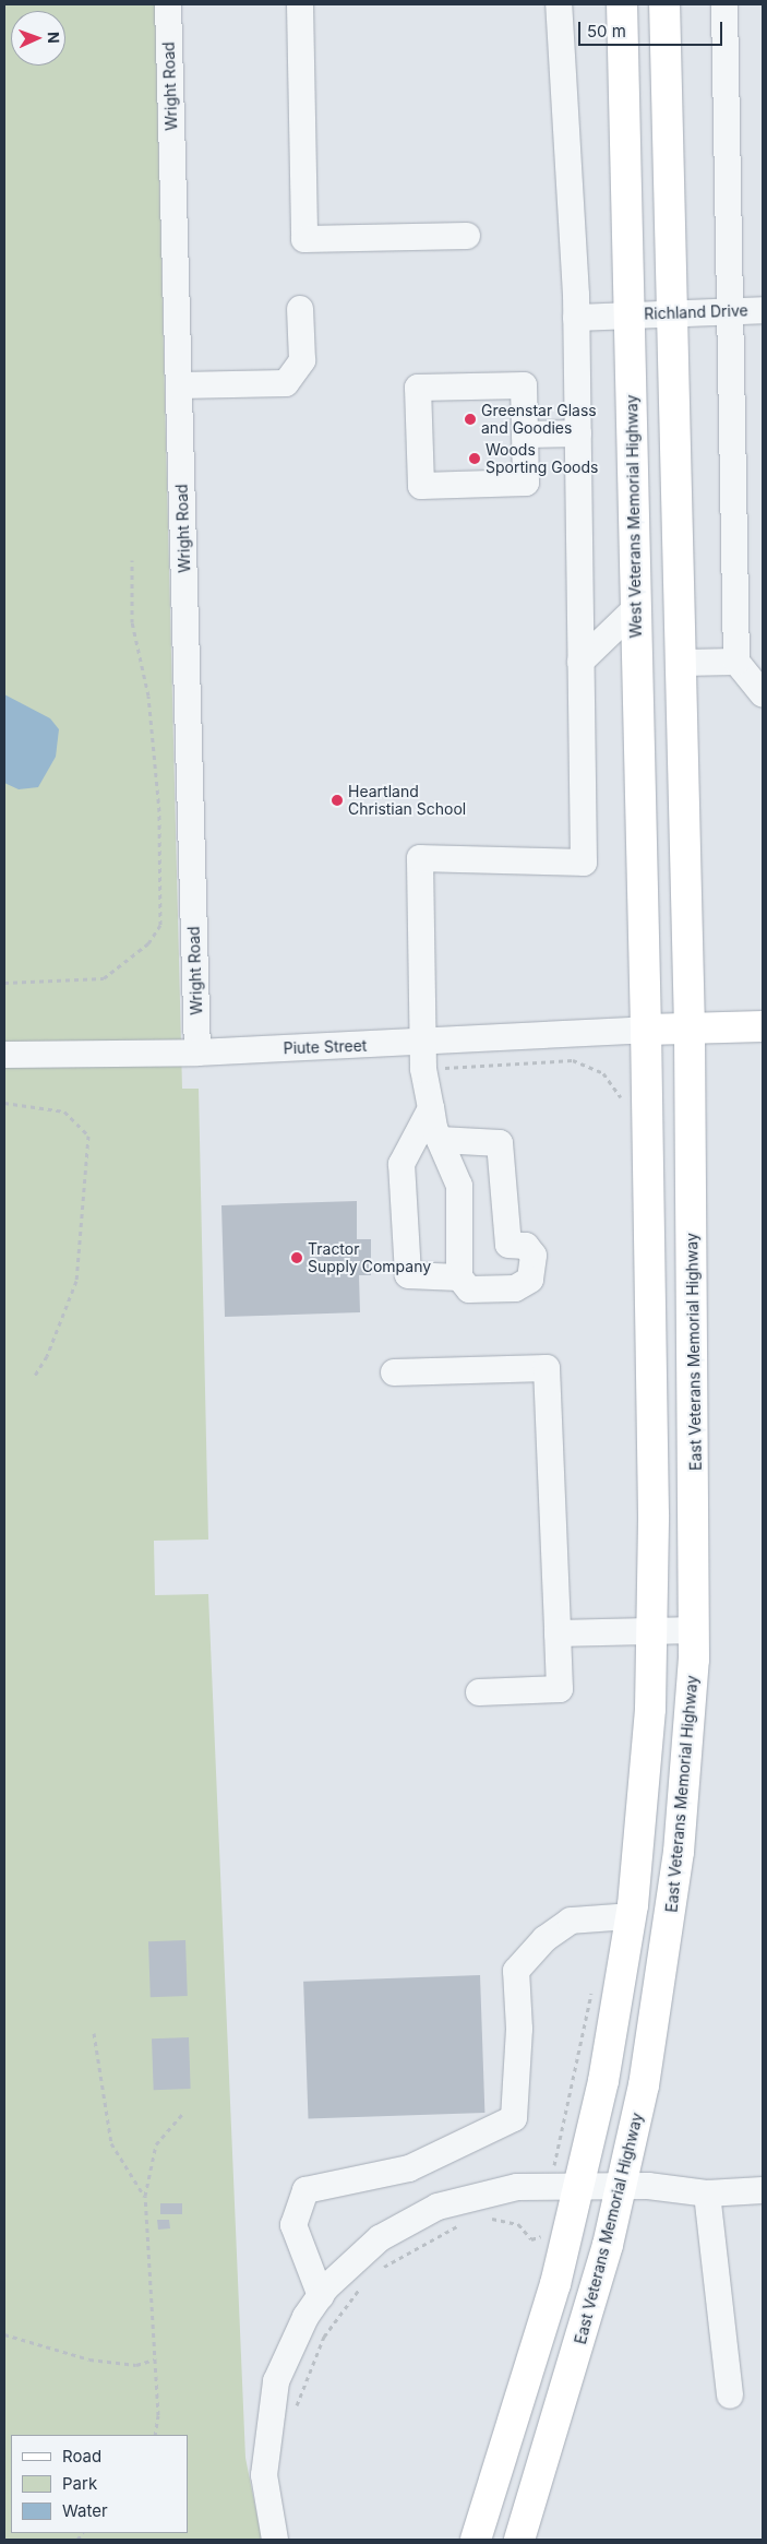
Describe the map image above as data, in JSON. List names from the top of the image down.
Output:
{
  "streets": {
    "main road": ["West Veterans Memorial Highway", "East Veterans Memorial Highway"],
    "street": ["Wright Road", "Richland Drive", "Piute Street"]
  },
  "crossings": [
    ["Wright Road", "Piute Street"],
    ["Richland Drive", "West Veterans Memorial Highway"],
    ["West Veterans Memorial Highway", "Piute Street"]
  ],
  "places": [
    "Greenstar Glass and Goodies",
    "Woods Sporting Goods",
    "Heartland Christian School",
    "Tractor Supply Company"
  ],
  "legend": ["Road", "Park", "Water"],
  "scale_bar": "50 m",
  "north": "right"
}
